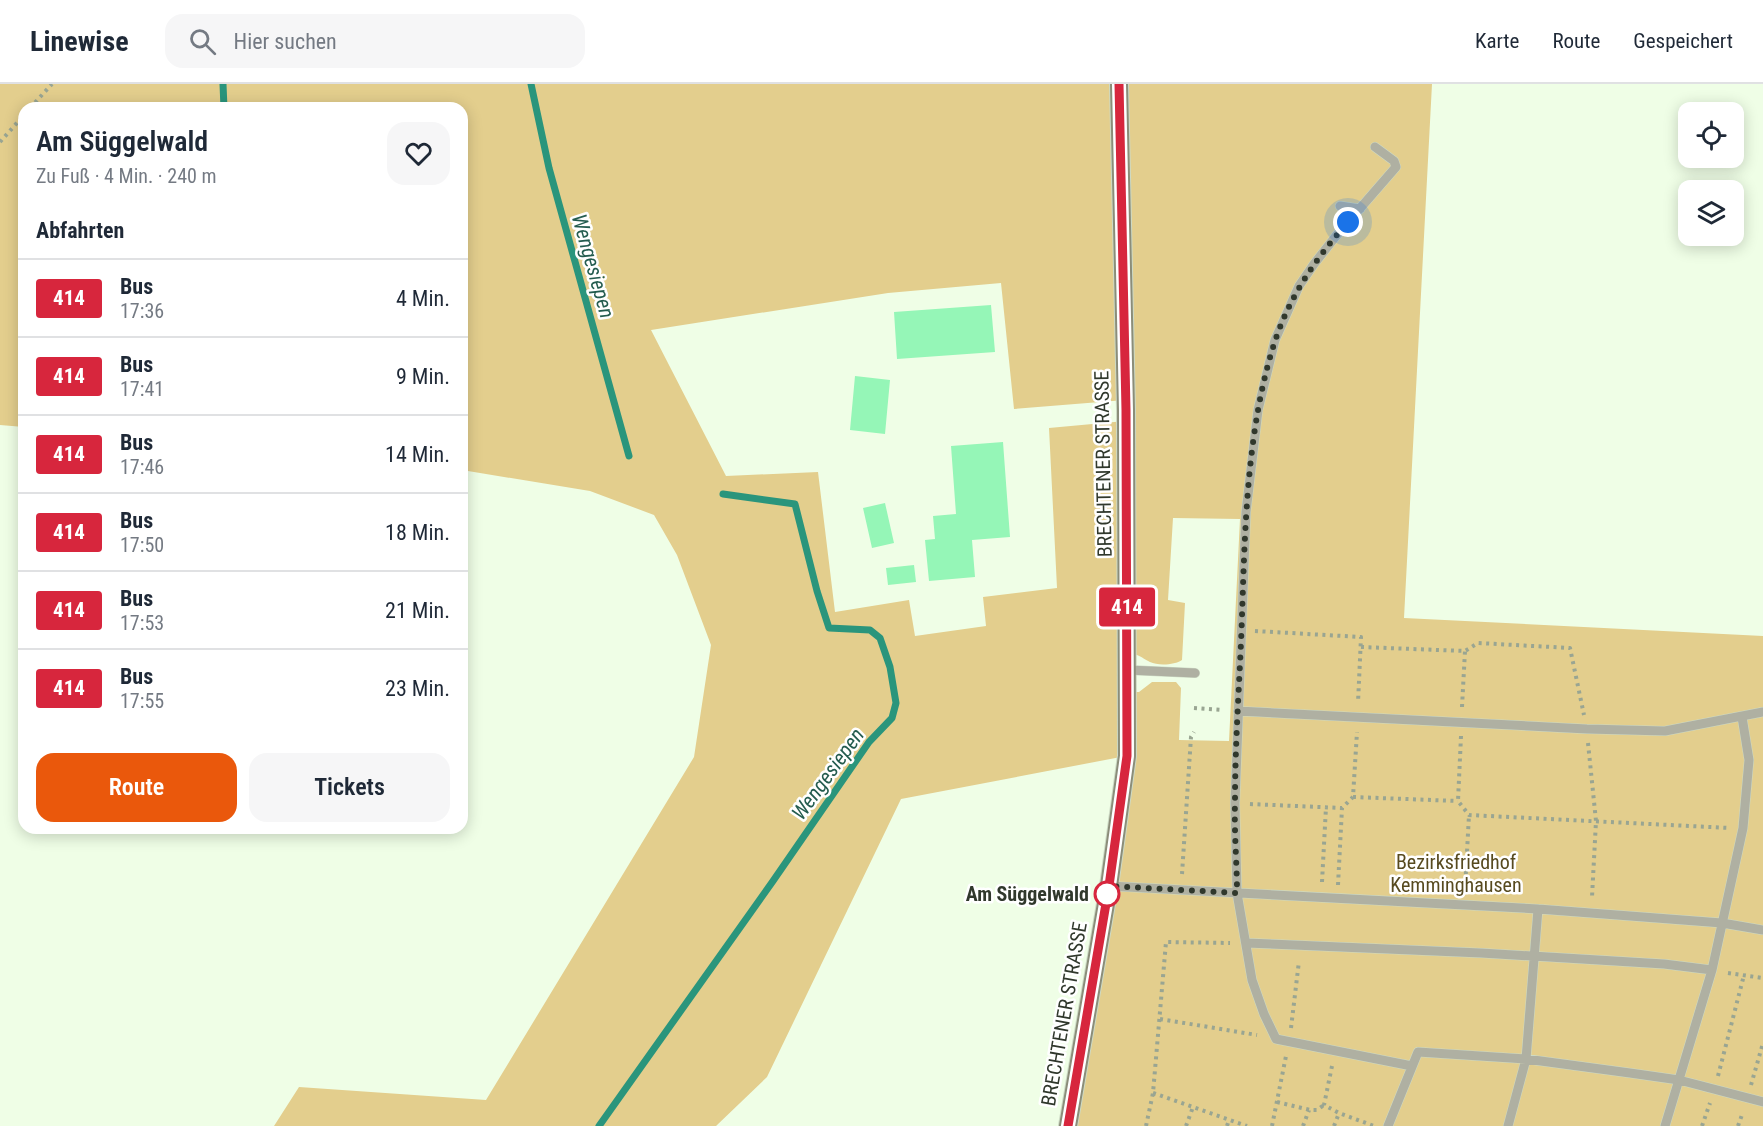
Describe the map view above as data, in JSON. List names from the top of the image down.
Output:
{
  "streets": {
    "street": ["BRECHTENER STRASSE"]
  },
  "water": ["Wengesiepen"],
  "parks": ["Bezirksfriedhof Kemminghausen"],
  "places": ["Am Süggelwald"],
  "lines": ["bus line 414"],
  "page": {
    "header": "Linewise",
    "search": "Hier suchen",
    "nav": ["Karte", "Route", "Gespeichert"],
    "on_map": "414",
    "heading": [
      ["Am Süggelwald", "Zu Fuß · 4 Min. · 240 m"],
      "Abfahrten"
    ],
    "list": [
      {
        "mark": "414",
        "name": "Bus",
        "note": "17:36",
        "value": "4 Min."
      },
      {
        "mark": "414",
        "name": "Bus",
        "note": "17:41",
        "value": "9 Min."
      },
      {
        "mark": "414",
        "name": "Bus",
        "note": "17:46",
        "value": "14 Min."
      },
      {
        "mark": "414",
        "name": "Bus",
        "note": "17:50",
        "value": "18 Min."
      },
      {
        "mark": "414",
        "name": "Bus",
        "note": "17:53",
        "value": "21 Min."
      },
      {
        "mark": "414",
        "name": "Bus",
        "note": "17:55",
        "value": "23 Min."
      }
    ],
    "buttons": ["Route", "Tickets"]
  }
}
